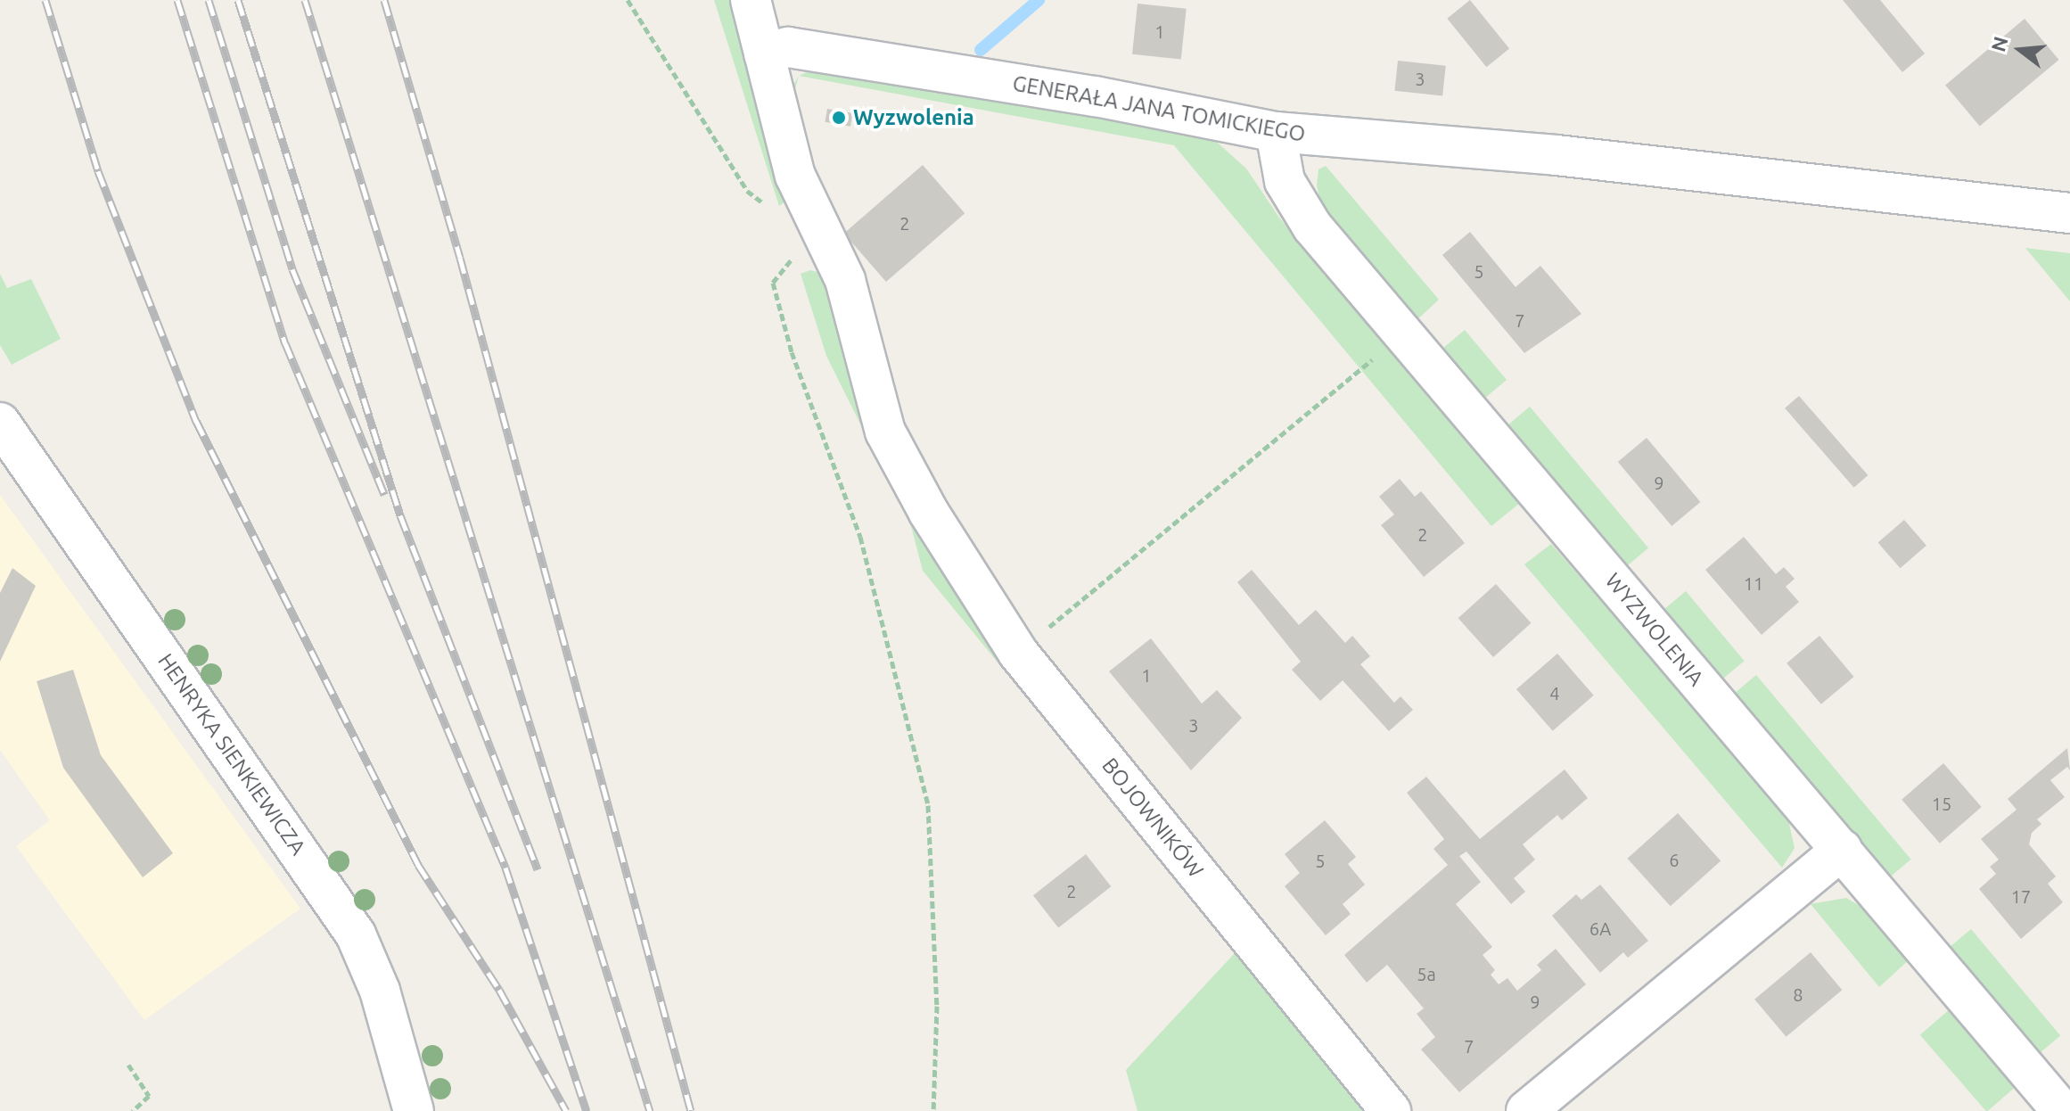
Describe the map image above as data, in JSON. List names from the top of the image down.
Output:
{
  "streets": {
    "street": [
      "GENERAŁA JANA TOMICKIEGO",
      "WYZWOLENIA",
      "HENRYKA SIENKIEWICZA",
      "BOJOWNIKÓW"
    ]
  },
  "crossings": [
    ["GENERAŁA JANA TOMICKIEGO", "WYZWOLENIA"],
    ["GENERAŁA JANA TOMICKIEGO", "BOJOWNIKÓW"]
  ],
  "places": ["Wyzwolenia"],
  "house_numbers": [
    "1",
    "3",
    "2",
    "5",
    "7",
    "9",
    "2",
    "11",
    "1",
    "4",
    "3",
    "15",
    "6",
    "5",
    "2",
    "17",
    "6A",
    "5a",
    "8",
    "9",
    "7"
  ],
  "north": "left"
}
